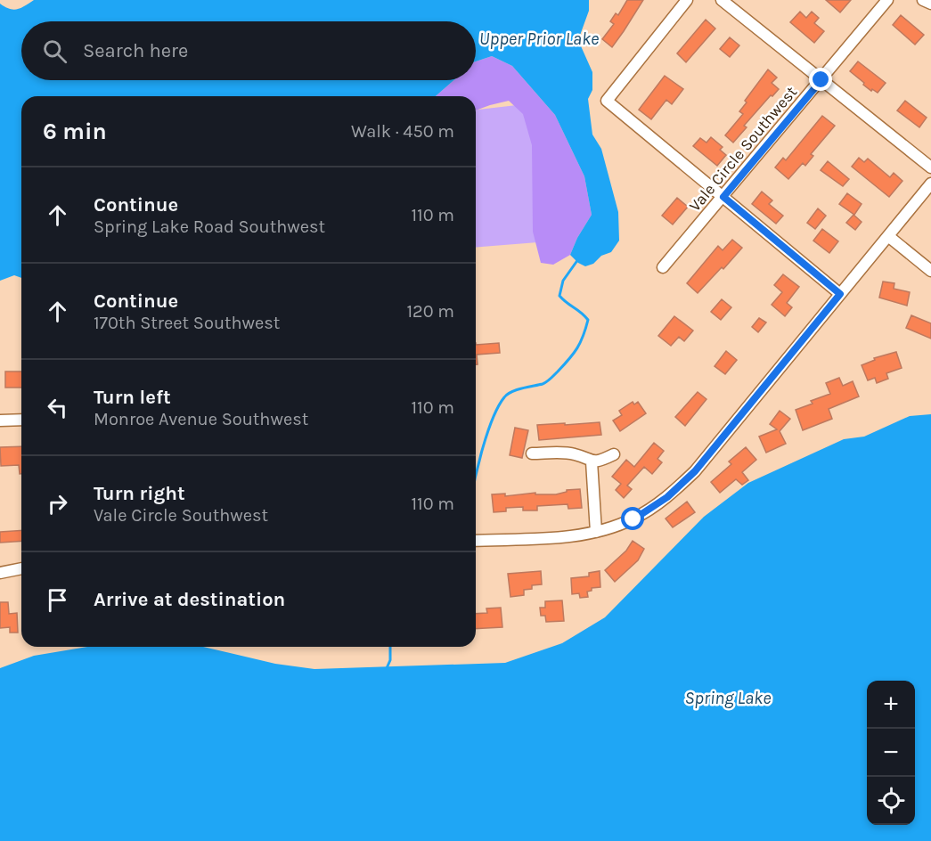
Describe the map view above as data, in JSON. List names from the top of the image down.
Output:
{
  "streets": {
    "street": ["Vale Circle Southwest"]
  },
  "water": ["Upper Prior Lake", "Spring Lake"],
  "page": {
    "search": "Search here",
    "heading": ["6 min", "Walk · 450 m"],
    "list": [
      ["Continue", "Spring Lake Road Southwest", "110 m"],
      ["Continue", "170th Street Southwest", "120 m"],
      ["Turn left", "Monroe Avenue Southwest", "110 m"],
      ["Turn right", "Vale Circle Southwest", "110 m"],
      "Arrive at destination"
    ],
    "map_buttons": ["+", "−"]
  }
}
